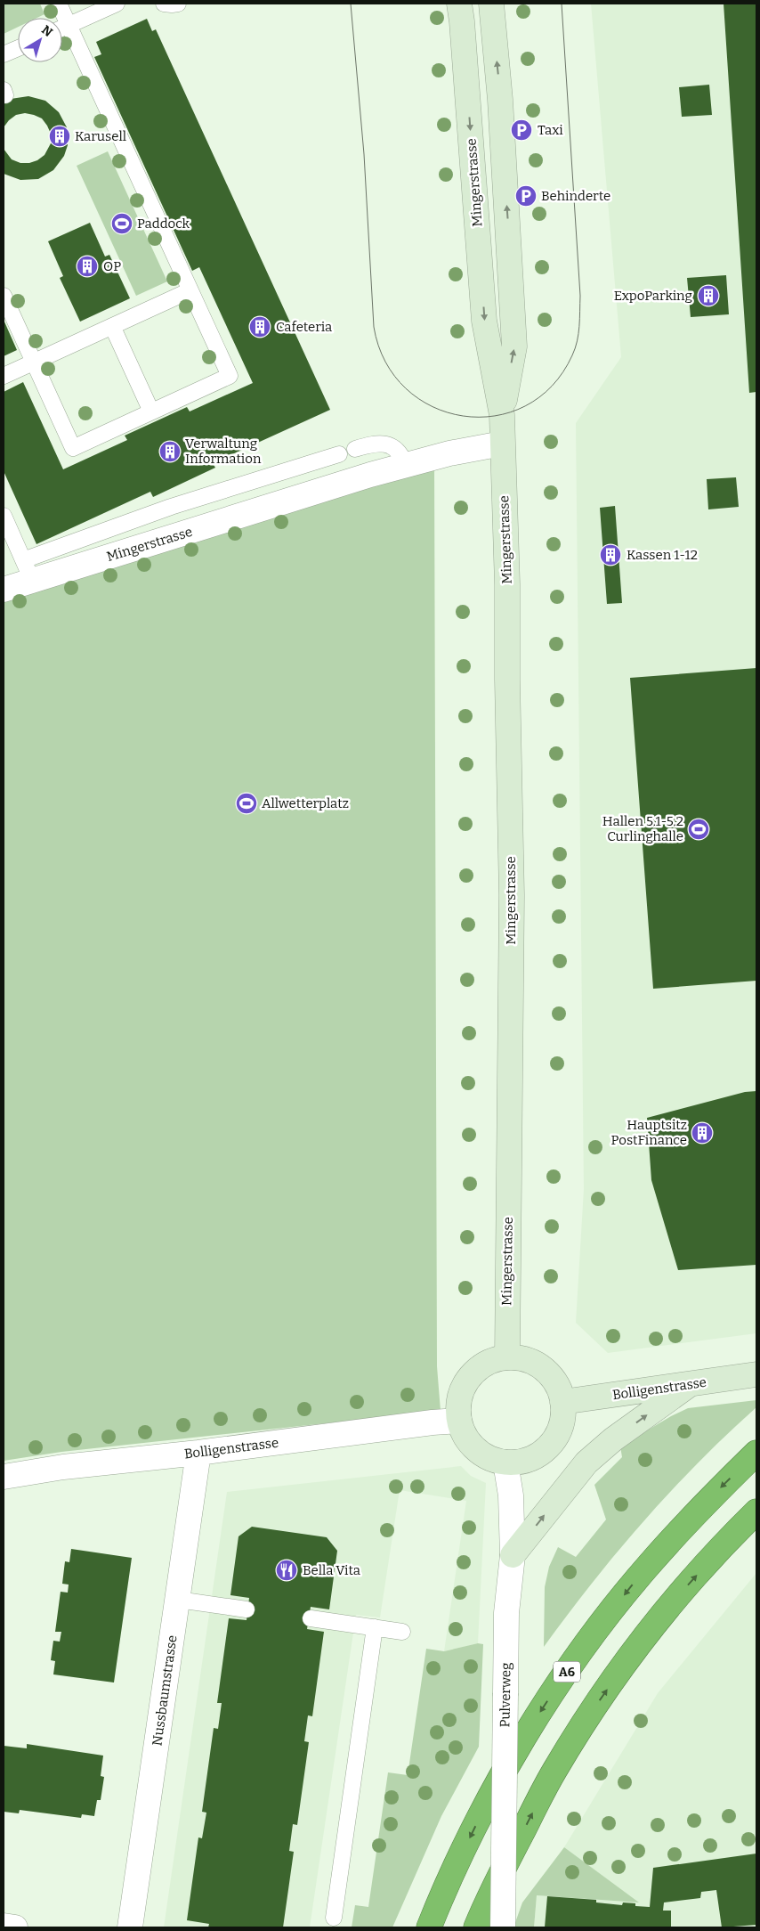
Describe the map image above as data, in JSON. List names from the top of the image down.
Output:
{
  "streets": {
    "highway": ["A6"],
    "main road": ["Mingerstrasse", "Bolligenstrasse"],
    "street": ["Nussbaumstrasse", "Pulverweg"]
  },
  "crossings": [
    ["Mingerstrasse", "Bolligenstrasse"],
    ["Mingerstrasse", "Pulverweg"],
    ["Bolligenstrasse", "Nussbaumstrasse"],
    ["Bolligenstrasse", "Pulverweg"]
  ],
  "places": {
    "parking": ["Taxi", "Behinderte"],
    "building": [
      "Karusell",
      "OP",
      "ExpoParking",
      "Cafeteria",
      "Verwaltung Information",
      "Kassen 1-12",
      "Hauptsitz PostFinance"
    ],
    "sports": ["Paddock", "Allwetterplatz", "Hallen 5.1-5.2 Curlinghalle"],
    "restaurant": ["Bella Vita"]
  },
  "north": "top right"
}
